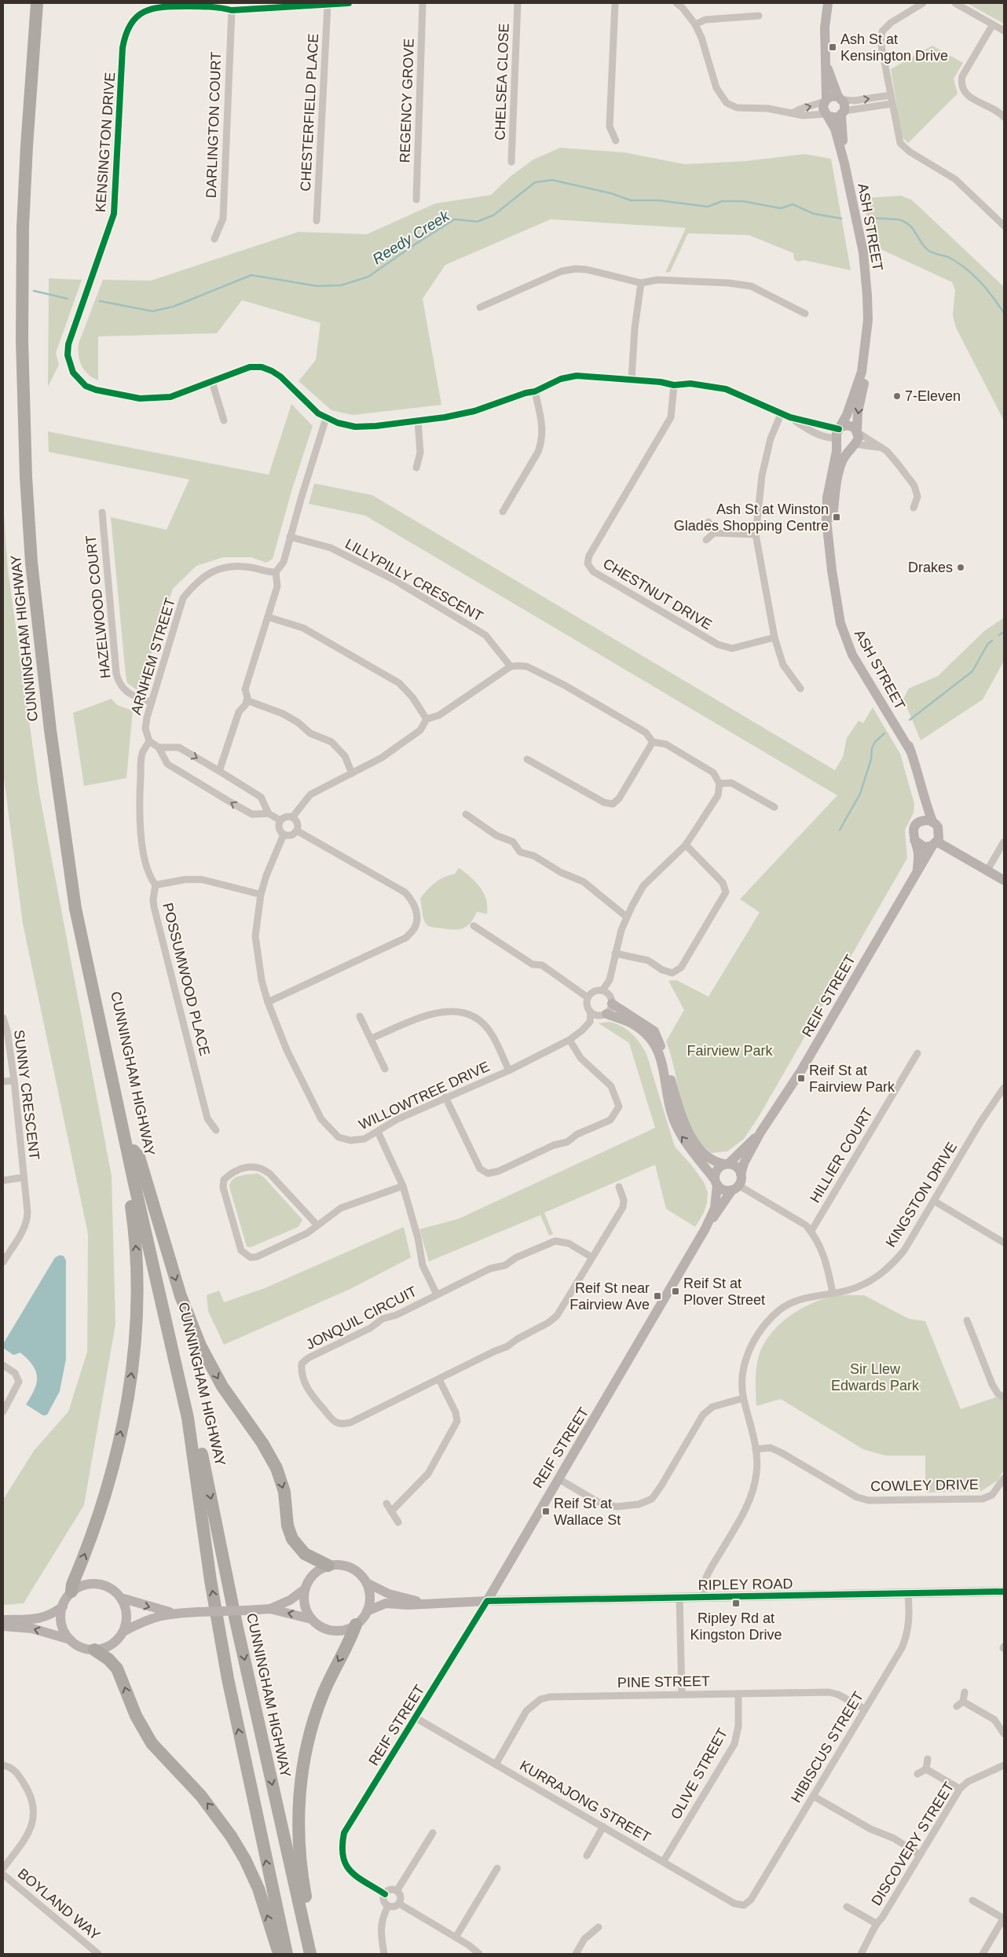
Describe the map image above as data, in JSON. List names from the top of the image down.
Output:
{
  "streets": {
    "highway": ["CUNNINGHAM HIGHWAY"],
    "main road": ["ASH STREET", "REIF STREET", "RIPLEY ROAD"],
    "street": [
      "CHELSEA CLOSE",
      "REGENCY GROVE",
      "CHESTERFIELD PLACE",
      "DARLINGTON COURT",
      "KENSINGTON DRIVE",
      "LILLYPILLY CRESCENT",
      "CHESTNUT DRIVE",
      "HAZELWOOD COURT",
      "ARNHEM STREET",
      "POSSUMWOOD PLACE",
      "SUNNY CRESCENT",
      "WILLOWTREE DRIVE",
      "HILLIER COURT",
      "KINGSTON DRIVE",
      "JONQUIL CIRCUIT",
      "COWLEY DRIVE",
      "PINE STREET",
      "HIBISCUS STREET",
      "OLIVE STREET",
      "KURRAJONG STREET",
      "DISCOVERY STREET",
      "BOYLAND WAY"
    ]
  },
  "crossings": [
    ["CHESTERFIELD PLACE", "KENSINGTON DRIVE"],
    ["DARLINGTON COURT", "KENSINGTON DRIVE"],
    ["KENSINGTON DRIVE", "ASH STREET"],
    ["KENSINGTON DRIVE", "CHESTNUT DRIVE"],
    ["ASH STREET", "REIF STREET"],
    ["HAZELWOOD COURT", "ARNHEM STREET"],
    ["ARNHEM STREET", "POSSUMWOOD PLACE"],
    ["REIF STREET", "RIPLEY ROAD"],
    ["REIF STREET", "KURRAJONG STREET"],
    ["KINGSTON DRIVE", "COWLEY DRIVE"],
    ["KINGSTON DRIVE", "RIPLEY ROAD"],
    ["RIPLEY ROAD", "HIBISCUS STREET"],
    ["PINE STREET", "HIBISCUS STREET"],
    ["PINE STREET", "OLIVE STREET"],
    ["PINE STREET", "KURRAJONG STREET"],
    ["HIBISCUS STREET", "KURRAJONG STREET"],
    ["OLIVE STREET", "KURRAJONG STREET"]
  ],
  "water": ["Reedy Creek"],
  "parks": ["Fairview Park", "Sir Llew Edwards Park"],
  "places": {
    "transit": [
      "Ash St at Kensington Drive",
      "Ash St at Winston Glades Shopping Centre",
      "Reif St at Fairview Park",
      "Reif St at Plover Street",
      "Reif St near Fairview Ave",
      "Reif St at Wallace St",
      "Ripley Rd at Kingston Drive"
    ],
    "other": ["7-Eleven", "Drakes"]
  }
}
